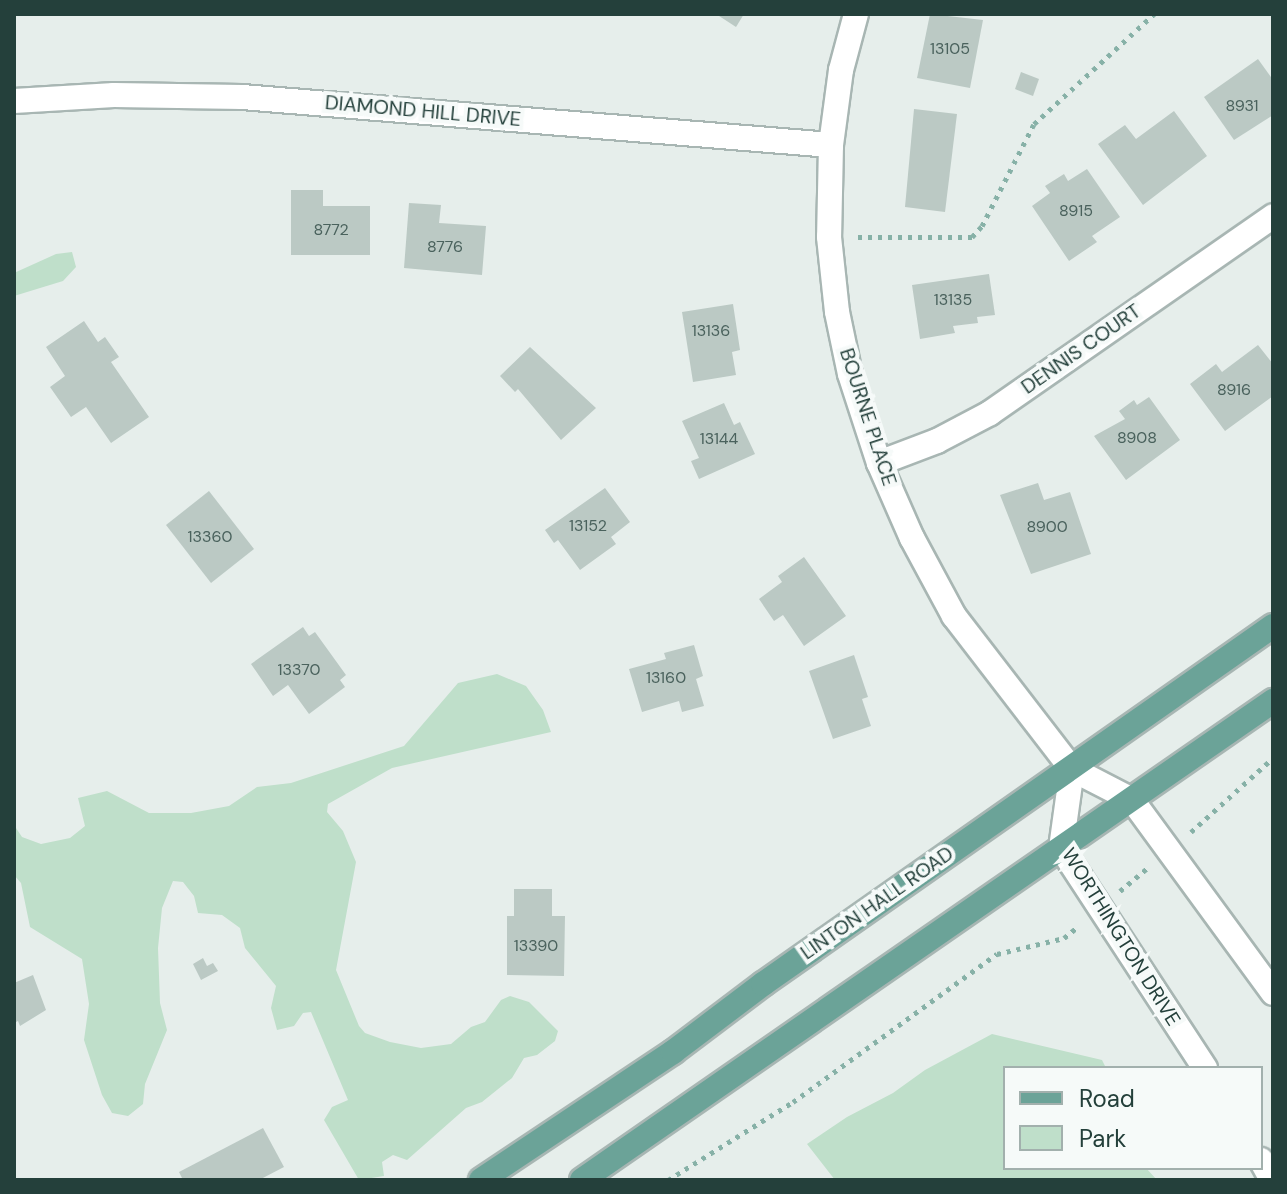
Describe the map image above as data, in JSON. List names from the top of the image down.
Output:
{
  "streets": {
    "main road": ["LINTON HALL ROAD"],
    "street": [
      "DIAMOND HILL DRIVE",
      "DENNIS COURT",
      "BOURNE PLACE",
      "WORTHINGTON DRIVE"
    ]
  },
  "crossings": [
    ["DIAMOND HILL DRIVE", "BOURNE PLACE"],
    ["DENNIS COURT", "BOURNE PLACE"],
    ["BOURNE PLACE", "LINTON HALL ROAD"],
    ["BOURNE PLACE", "WORTHINGTON DRIVE"],
    ["LINTON HALL ROAD", "WORTHINGTON DRIVE"]
  ],
  "house_numbers": [
    "13105",
    "8931",
    "8915",
    "8772",
    "8776",
    "13135",
    "13136",
    "8916",
    "8908",
    "13144",
    "13152",
    "8900",
    "13360",
    "13370",
    "13160",
    "13390"
  ],
  "legend": ["Road", "Park"]
}
